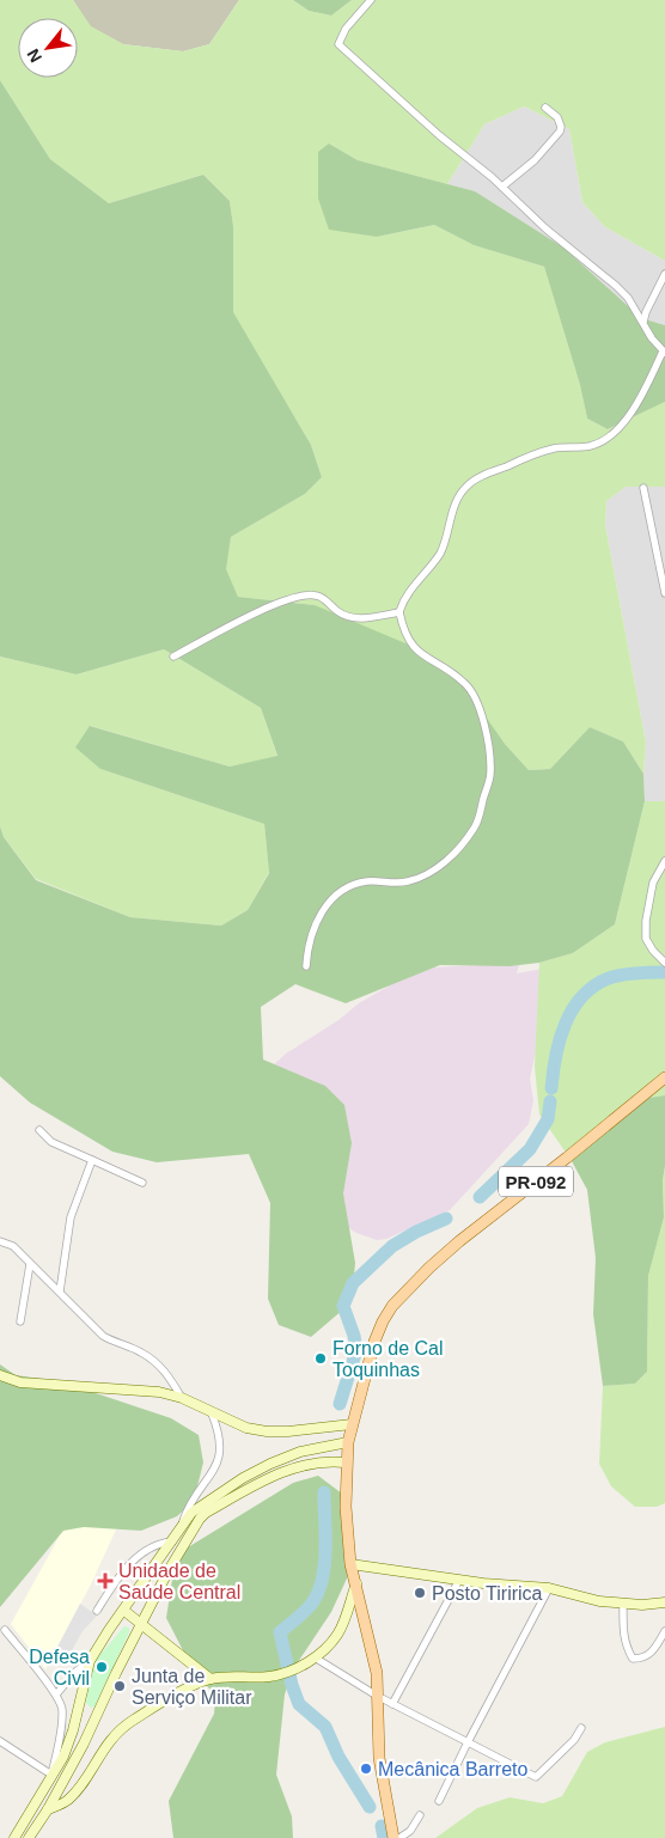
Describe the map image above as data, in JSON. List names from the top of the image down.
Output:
{
  "streets": {
    "main road": ["PR-092"]
  },
  "places": {
    "other": [
      "Forno de Cal Toquinhas",
      "Posto Tiririca",
      "Defesa Civil",
      "Junta de Serviço Militar",
      "Mecânica Barreto"
    ],
    "health": ["Unidade de Saúde Central"]
  },
  "north": "bottom left"
}
